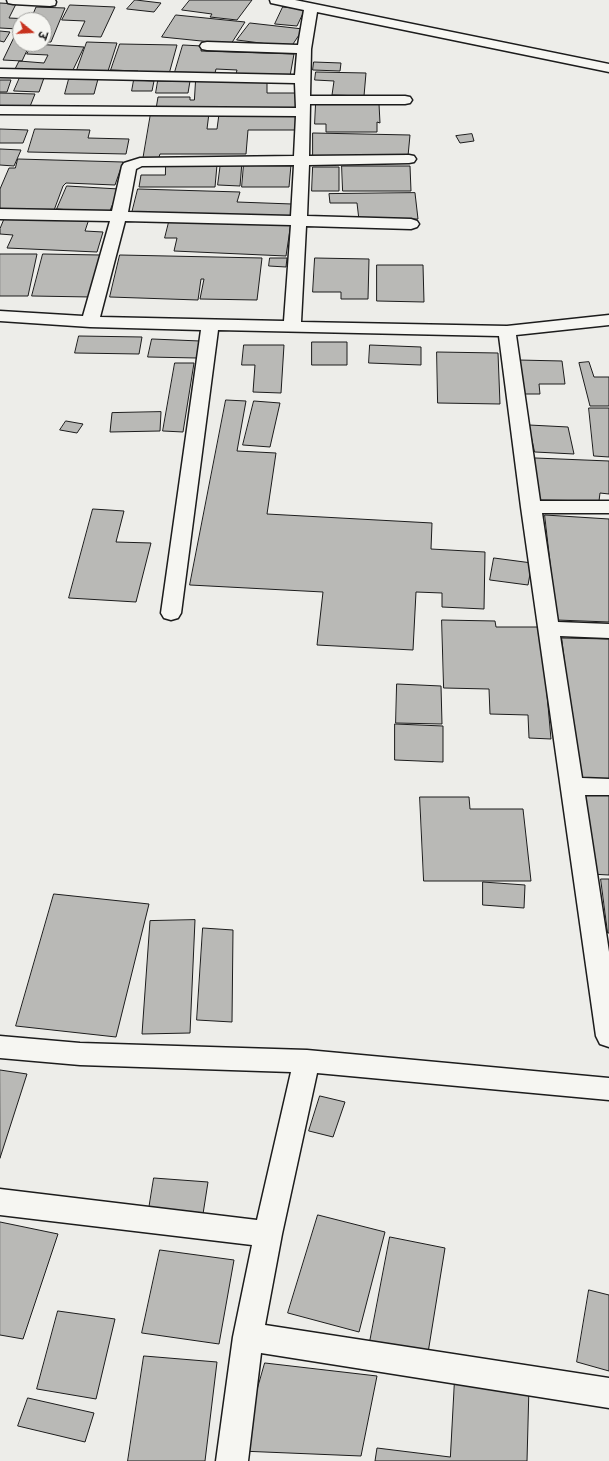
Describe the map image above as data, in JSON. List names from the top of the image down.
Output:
{
  "north": "right"
}
